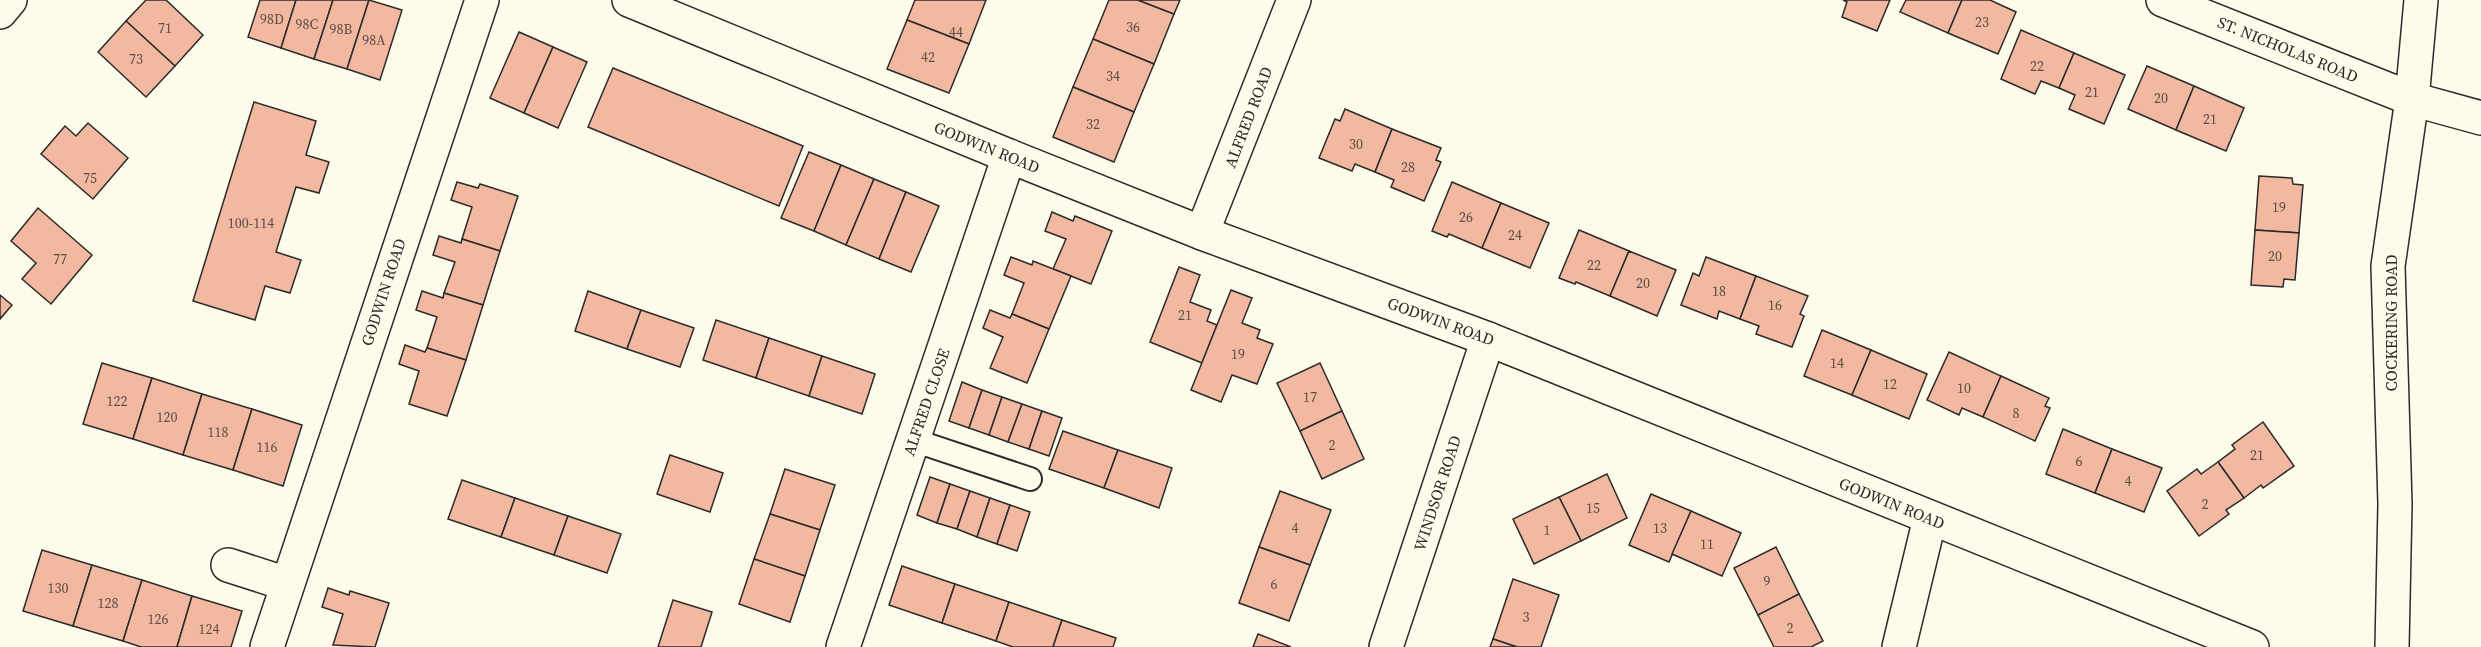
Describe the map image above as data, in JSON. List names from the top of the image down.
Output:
{
  "streets": {
    "main road": [
      "ST. NICHOLAS ROAD",
      "ALFRED ROAD",
      "GODWIN ROAD",
      "COCKERING ROAD",
      "ALFRED CLOSE",
      "WINDSOR ROAD"
    ]
  },
  "crossings": [
    ["ST. NICHOLAS ROAD", "COCKERING ROAD"],
    ["ALFRED ROAD", "GODWIN ROAD"],
    ["GODWIN ROAD", "ALFRED CLOSE"],
    ["GODWIN ROAD", "WINDSOR ROAD"]
  ],
  "house_numbers": [
    "98D",
    "23",
    "98C",
    "36",
    "71",
    "98B",
    "44",
    "98A",
    "42",
    "73",
    "22",
    "34",
    "21",
    "20",
    "21",
    "32",
    "30",
    "28",
    "75",
    "19",
    "26",
    "100-114",
    "24",
    "20",
    "77",
    "22",
    "20",
    "18",
    "16",
    "21",
    "19",
    "14",
    "12",
    "10",
    "17",
    "122",
    "8",
    "120",
    "118",
    "2",
    "116",
    "21",
    "6",
    "4",
    "2",
    "15",
    "4",
    "13",
    "1",
    "11",
    "9",
    "6",
    "130",
    "128",
    "3",
    "126",
    "2",
    "124"
  ]
}
